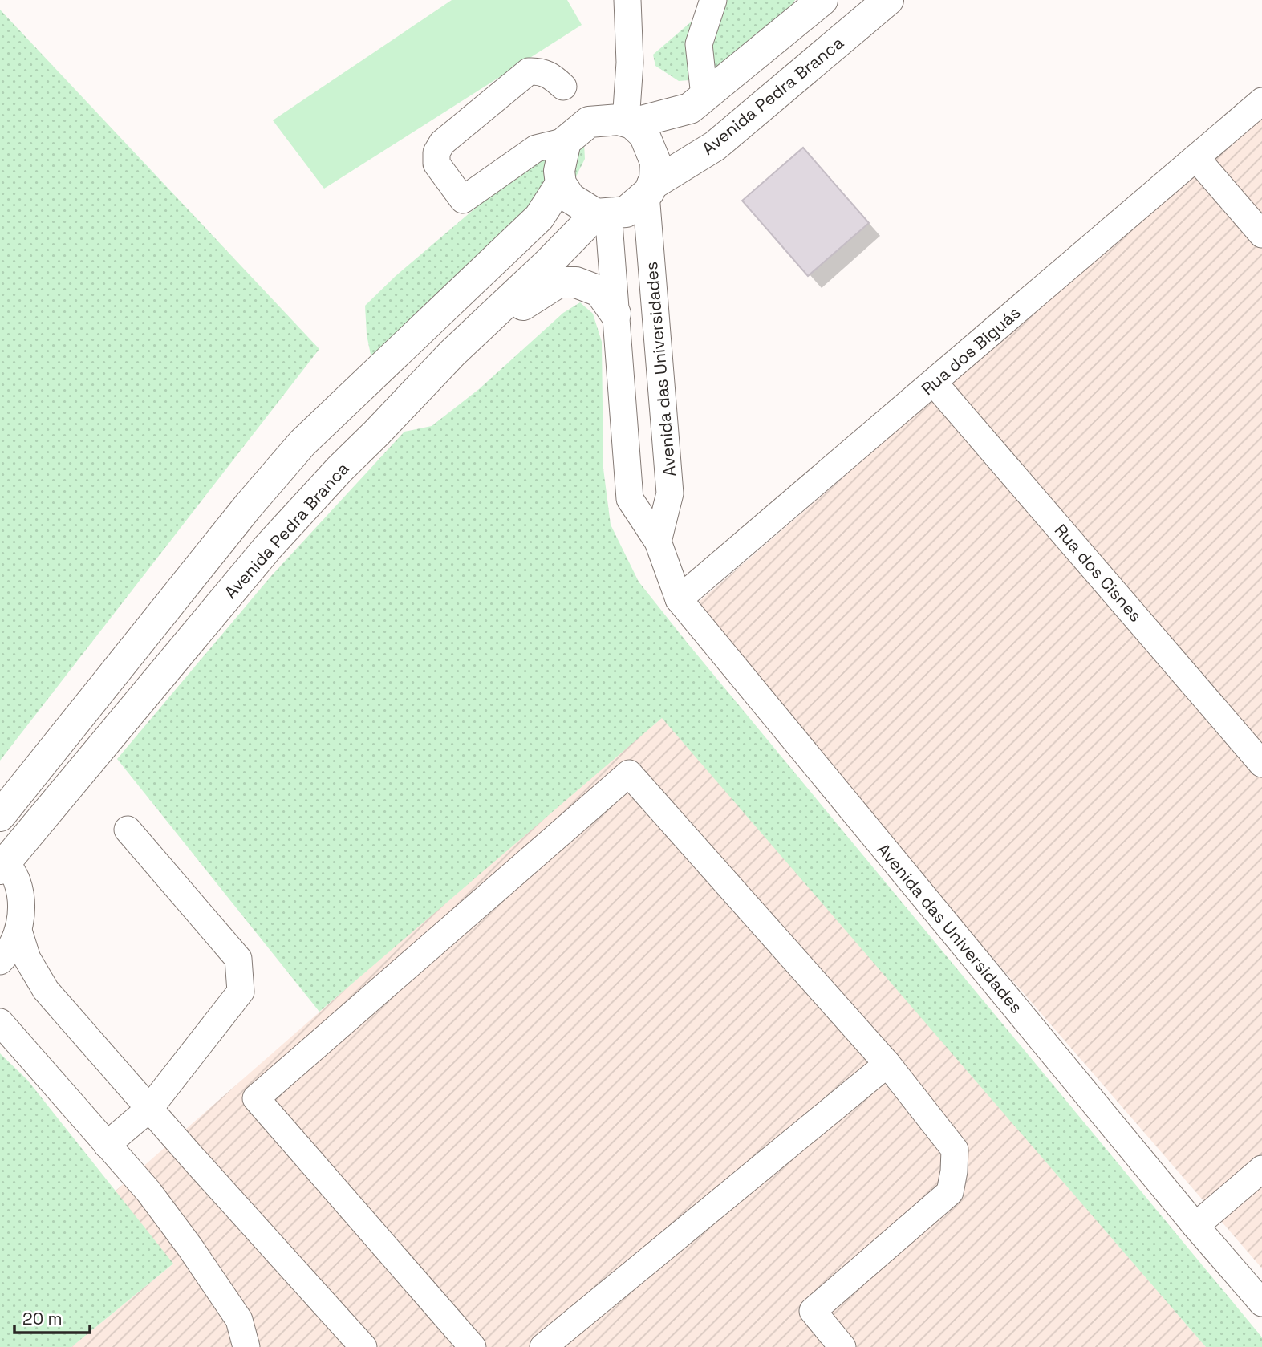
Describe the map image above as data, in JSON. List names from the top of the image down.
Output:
{
  "streets": {
    "main road": ["Avenida Pedra Branca"],
    "street": ["Rua dos Biguás", "Avenida das Universidades", "Rua dos Cisnes"]
  },
  "crossings": [
    ["Avenida Pedra Branca", "Avenida das Universidades"],
    ["Rua dos Biguás", "Avenida das Universidades"],
    ["Rua dos Biguás", "Rua dos Cisnes"]
  ],
  "scale_bar": "20 m"
}
